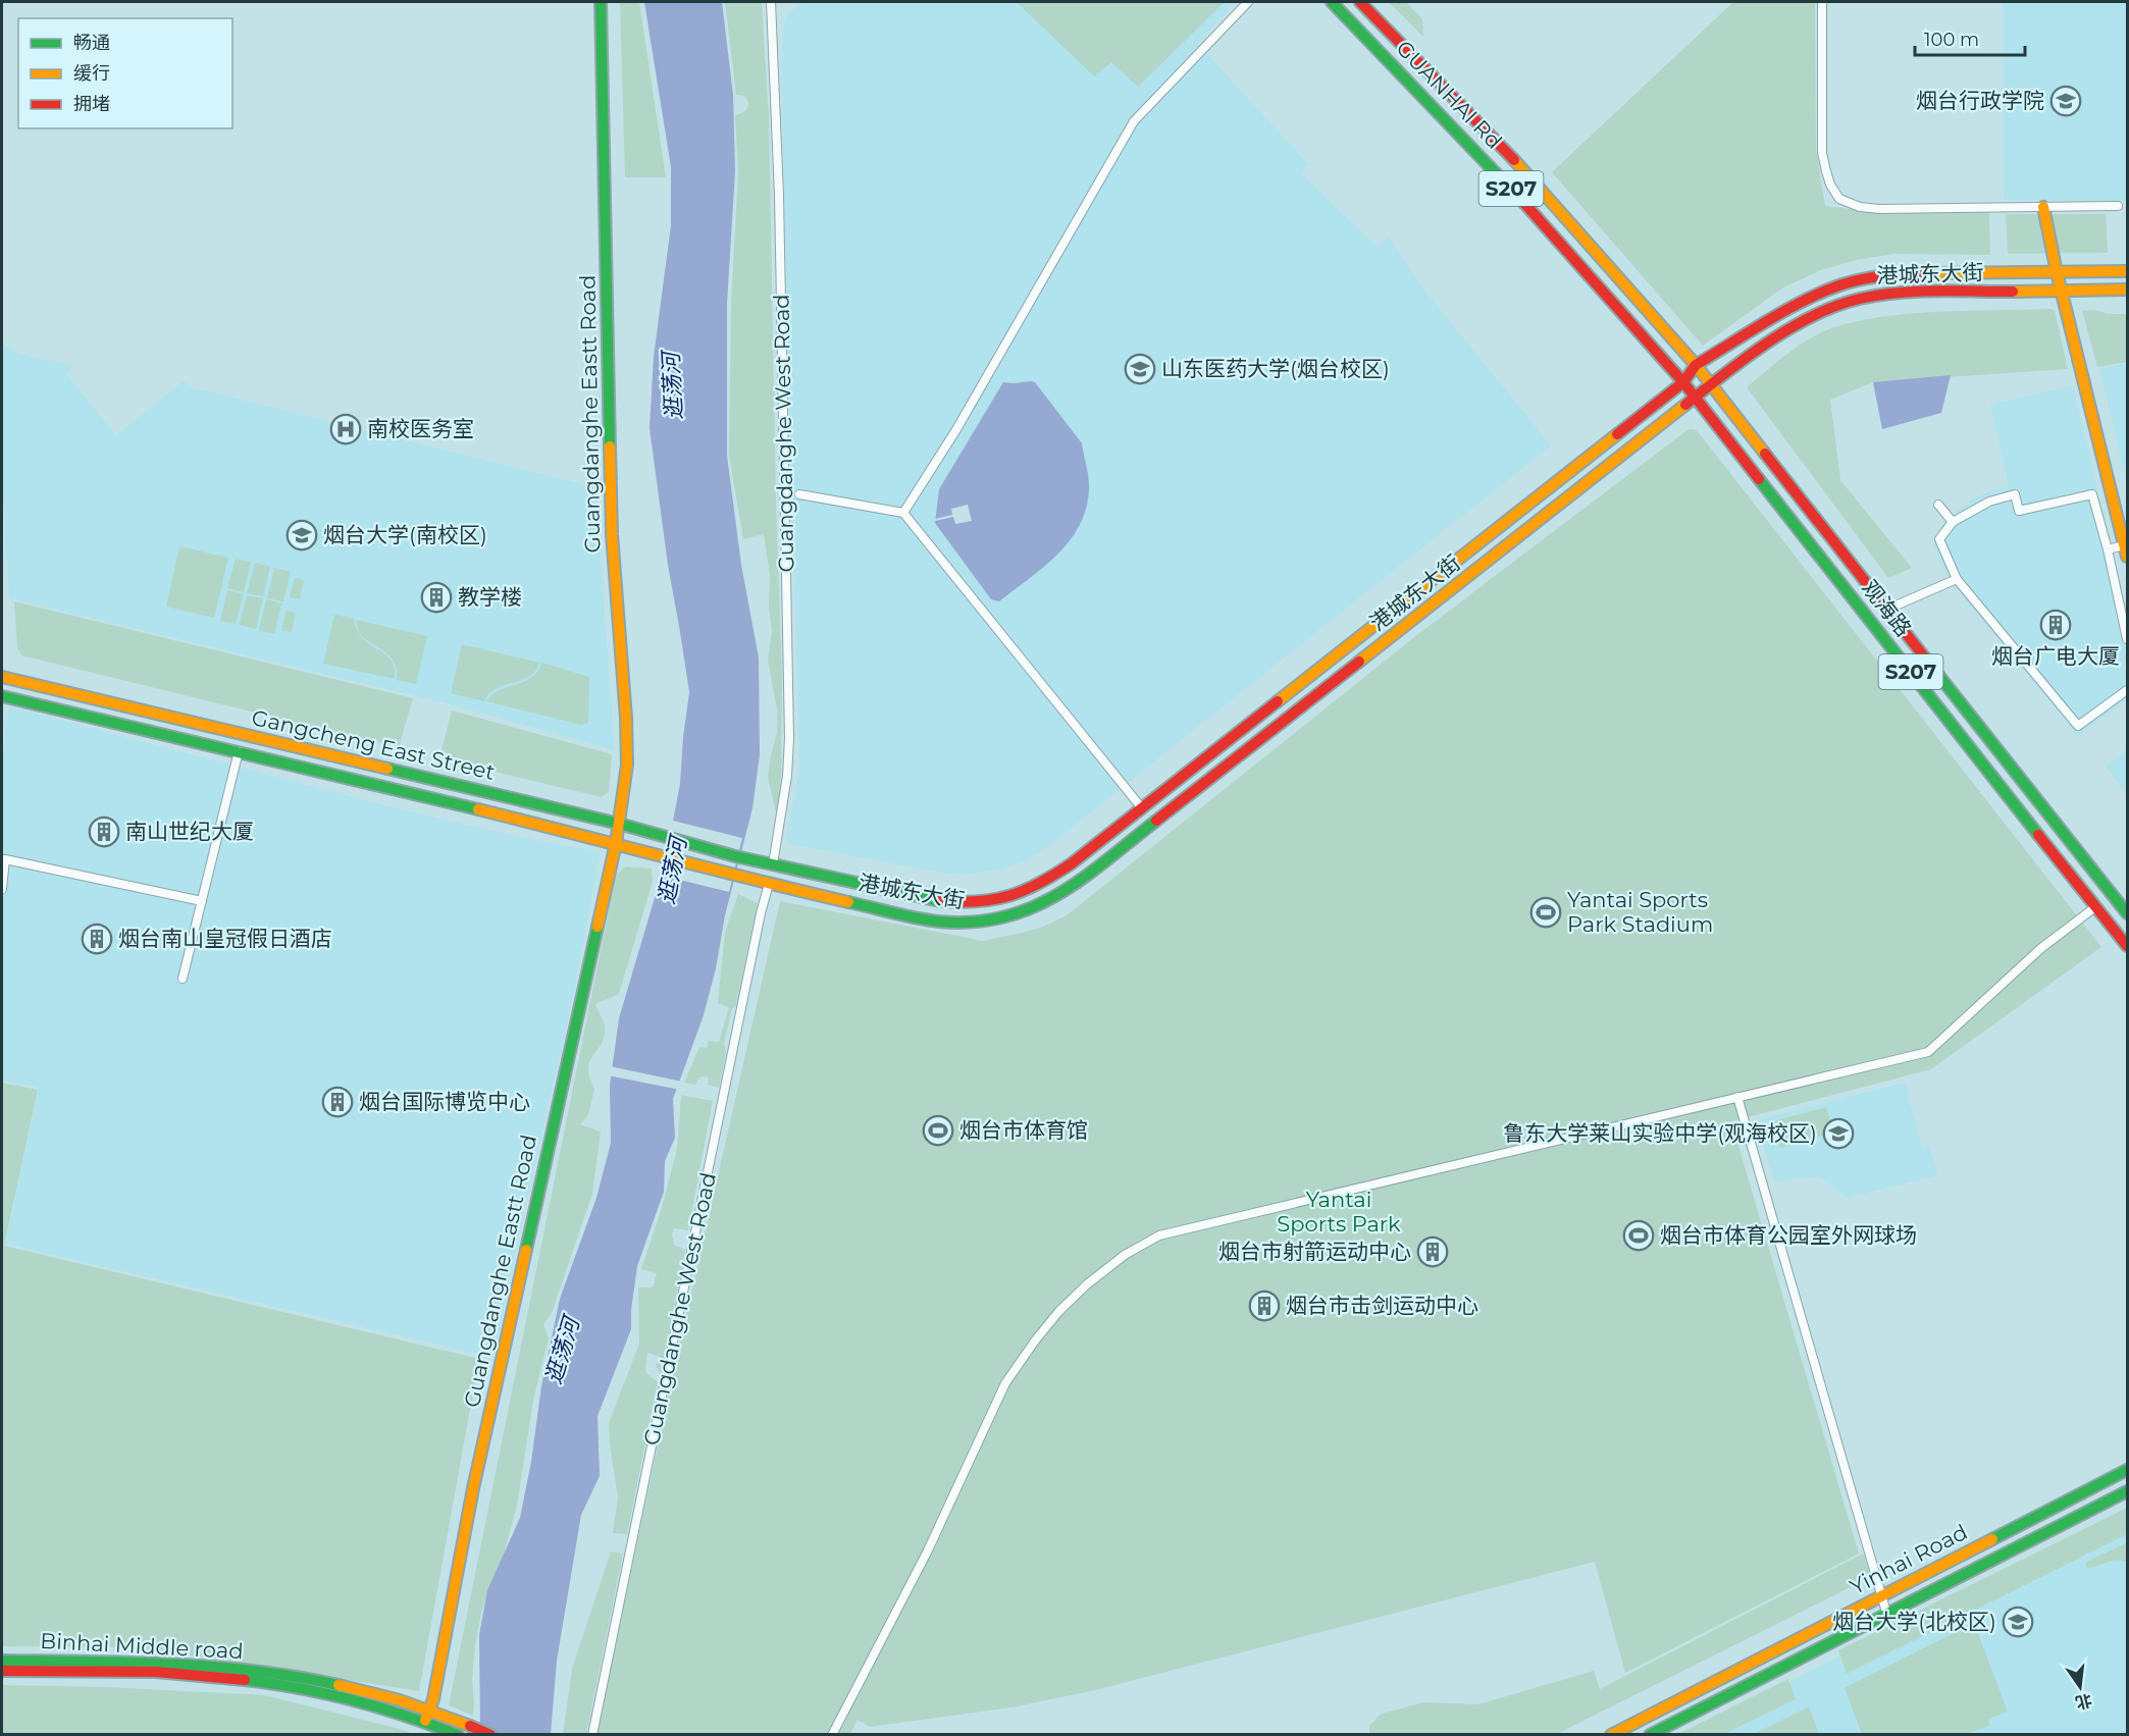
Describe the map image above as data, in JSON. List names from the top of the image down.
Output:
{
  "streets": {
    "main road": [
      "GUANHAI Rd",
      "S207",
      "港城东大街",
      "Guangdanghe Eastt Road",
      "观海路",
      "Gangcheng East Street",
      "Yinhai Road",
      "Binhai Middle road"
    ],
    "street": ["Guangdanghe West Road"]
  },
  "crossings": [
    ["GUANHAI Rd", "港城东大街"],
    ["GUANHAI Rd", "观海路"],
    ["港城东大街", "Guangdanghe West Road"],
    ["港城东大街", "观海路"],
    ["港城东大街", "Gangcheng East Street"],
    ["Guangdanghe Eastt Road", "Gangcheng East Street"],
    ["Guangdanghe Eastt Road", "Binhai Middle road"]
  ],
  "water": ["逛荡河"],
  "parks": ["Yantai Sports Park"],
  "places": {
    "school or university": [
      "烟台行政学院",
      "山东医药大学(烟台校区)",
      "烟台大学(南校区)",
      "鲁东大学莱山实验中学(观海校区)",
      "烟台大学(北校区)"
    ],
    "hospital": ["南校医务室"],
    "building": [
      "教学楼",
      "烟台广电大厦",
      "南山世纪大厦",
      "烟台南山皇冠假日酒店",
      "烟台国际博览中心",
      "烟台市射箭运动中心",
      "烟台市击剑运动中心"
    ],
    "sports": ["Yantai Sports Park Stadium", "烟台市体育馆", "烟台市体育公园室外网球场"]
  },
  "legend": ["畅通", "缓行", "拥堵"],
  "scale_bar": "100 m",
  "north": "bottom"
}
